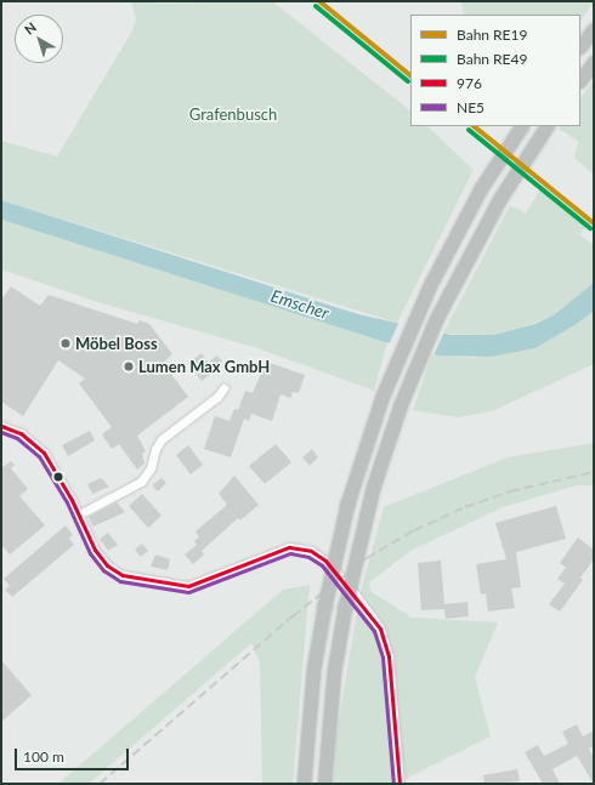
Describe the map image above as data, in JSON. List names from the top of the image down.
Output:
{
  "water": ["Emscher"],
  "parks": ["Grafenbusch"],
  "places": ["Möbel Boss", "Lumen Max GmbH"],
  "lines": [
    "rail line RE19",
    "rail line RE49",
    "transit line 976",
    "transit line NE5"
  ],
  "legend": [
    "Bahn RE19",
    "Bahn RE49",
    "976",
    "NE5"
  ],
  "scale_bar": "100 m",
  "north": "top left"
}
